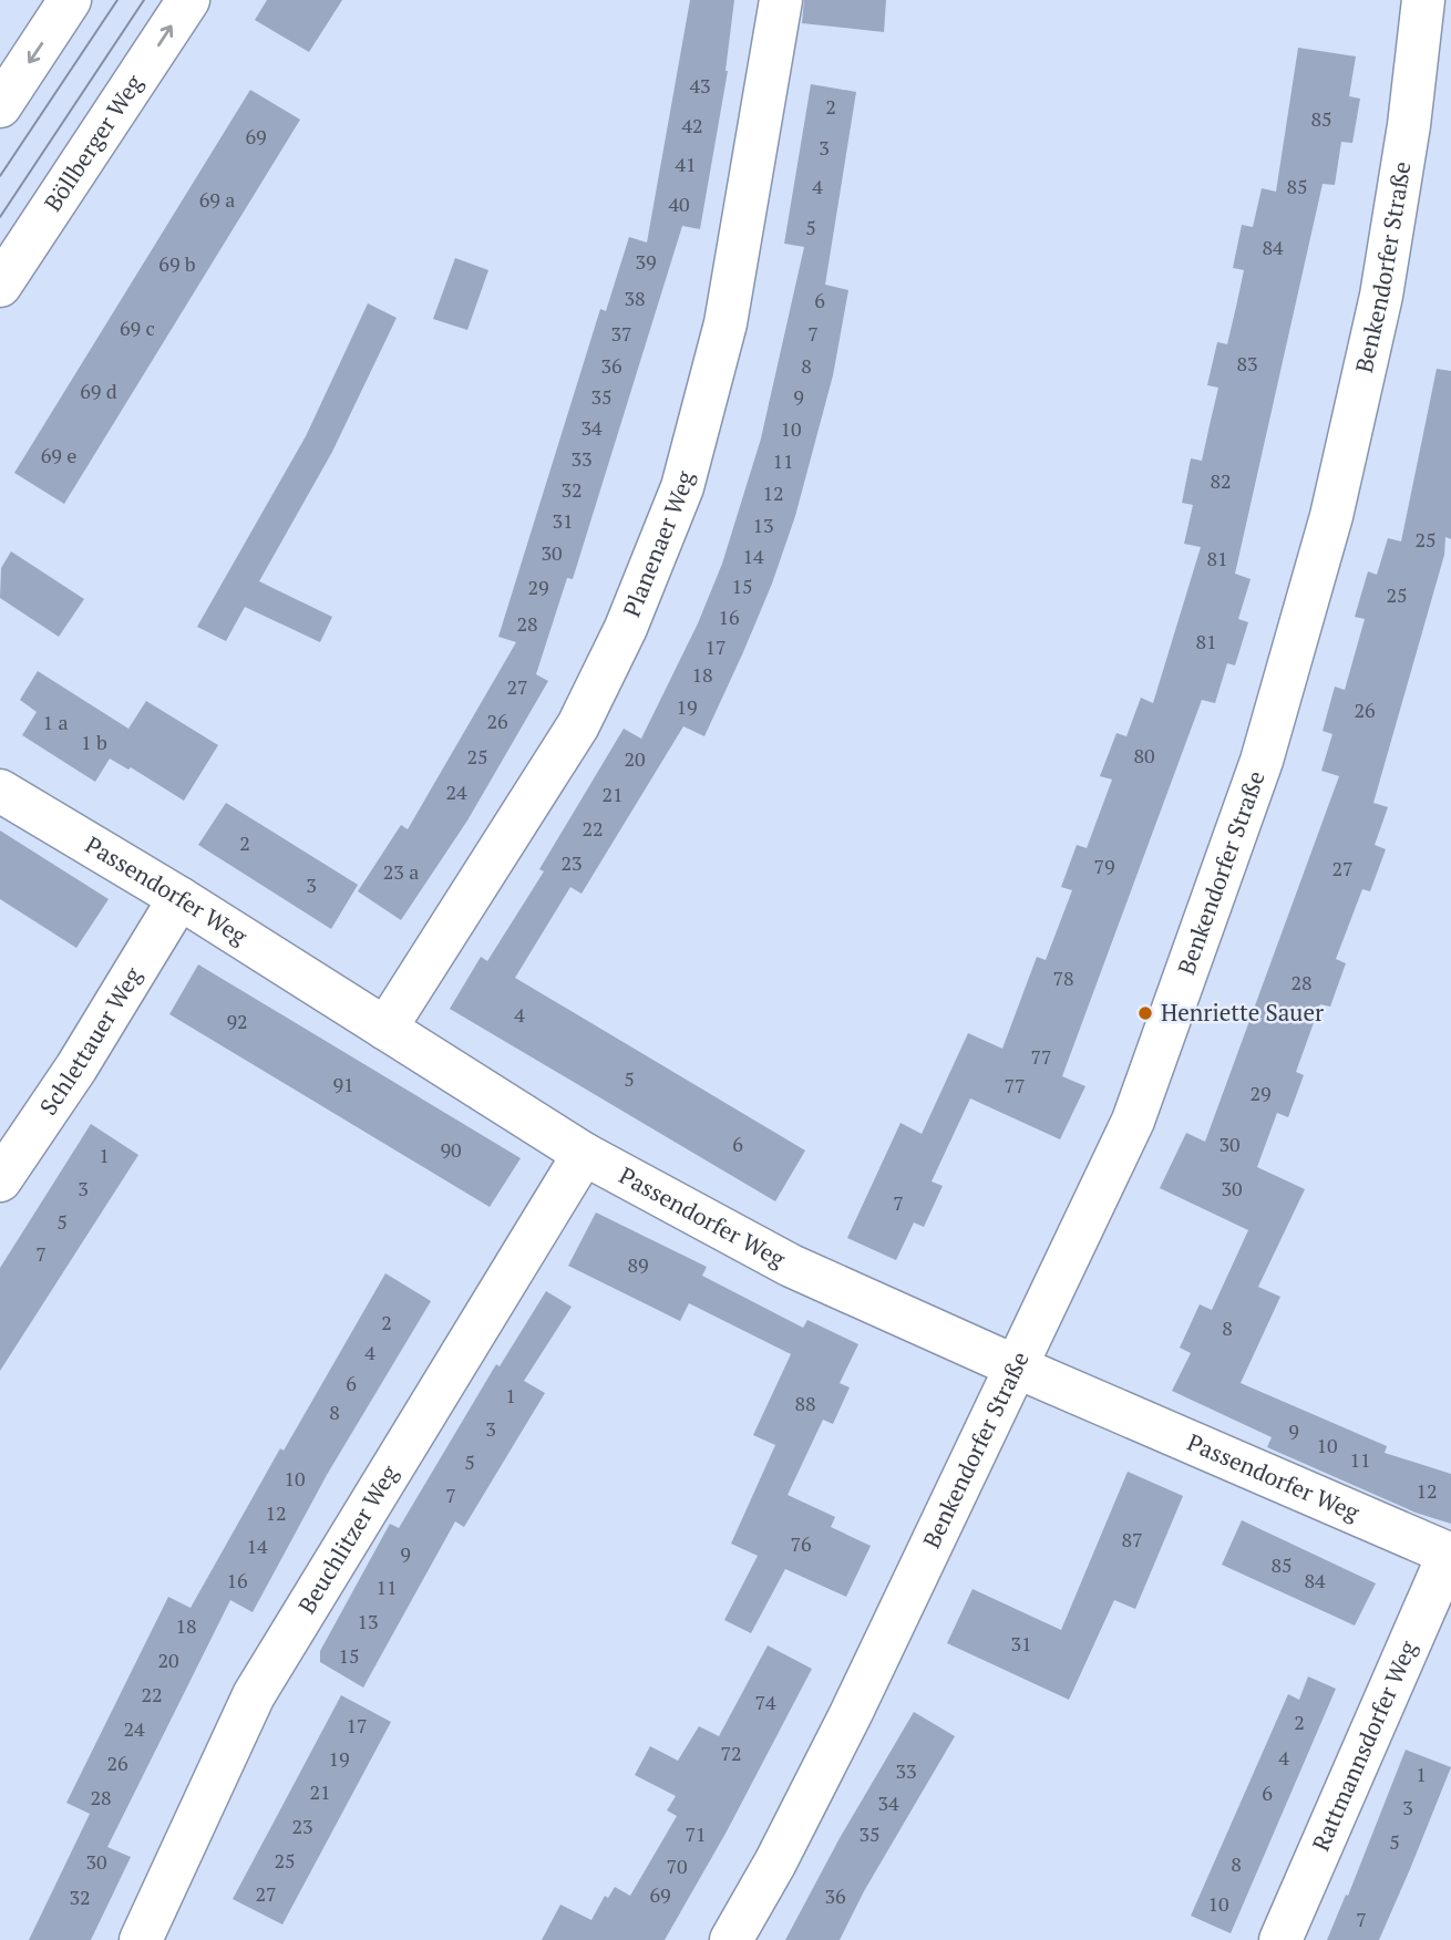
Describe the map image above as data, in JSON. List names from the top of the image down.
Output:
{
  "streets": {
    "street": [
      "Böllberger Weg",
      "Benkendorfer Straße",
      "Planenaer Weg",
      "Passendorfer Weg",
      "Schlettauer Weg",
      "Beuchlitzer Weg",
      "Rattmannsdorfer Weg"
    ]
  },
  "crossings": [
    ["Benkendorfer Straße", "Passendorfer Weg"],
    ["Planenaer Weg", "Passendorfer Weg"],
    ["Passendorfer Weg", "Schlettauer Weg"],
    ["Passendorfer Weg", "Beuchlitzer Weg"],
    ["Passendorfer Weg", "Rattmannsdorfer Weg"]
  ],
  "places": ["Henriette Sauer"],
  "house_numbers": [
    "43",
    "2",
    "85",
    "42",
    "69",
    "3",
    "41",
    "4",
    "85",
    "69 a",
    "40",
    "5",
    "84",
    "39",
    "69 b",
    "38",
    "6",
    "69 c",
    "37",
    "7",
    "83",
    "36",
    "8",
    "69 d",
    "35",
    "9",
    "34",
    "10",
    "69 e",
    "33",
    "11",
    "82",
    "32",
    "12",
    "31",
    "13",
    "25",
    "30",
    "14",
    "81",
    "15",
    "29",
    "25",
    "16",
    "28",
    "81",
    "17",
    "18",
    "27",
    "19",
    "26",
    "26",
    "1 a",
    "1 b",
    "80",
    "25",
    "20",
    "24",
    "21",
    "22",
    "2",
    "23",
    "79",
    "27",
    "23 a",
    "3",
    "78",
    "28",
    "4",
    "92",
    "77",
    "5",
    "91",
    "77",
    "29",
    "6",
    "30",
    "90",
    "1",
    "3",
    "30",
    "7",
    "5",
    "7",
    "89",
    "2",
    "8",
    "4",
    "6",
    "1",
    "88",
    "8",
    "3",
    "9",
    "10",
    "11",
    "5",
    "10",
    "12",
    "7",
    "12",
    "87",
    "76",
    "14",
    "9",
    "85",
    "16",
    "84",
    "11",
    "13",
    "18",
    "31",
    "15",
    "20",
    "22",
    "74",
    "2",
    "17",
    "24",
    "72",
    "4",
    "19",
    "26",
    "33",
    "1",
    "21",
    "6",
    "28",
    "34",
    "3",
    "23",
    "71",
    "35",
    "5",
    "25",
    "30",
    "8",
    "70",
    "27",
    "69",
    "36",
    "32",
    "10",
    "7"
  ]
}
